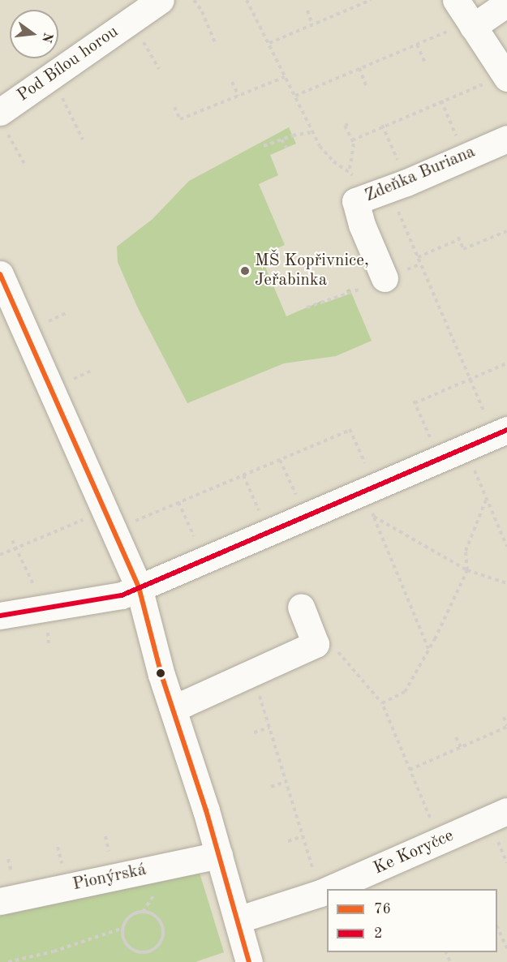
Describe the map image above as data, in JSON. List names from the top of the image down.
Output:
{
  "streets": {
    "street": [
      "Pod Bílou horou",
      "Zdeňka Buriana",
      "Ke Koryčce",
      "Pionýrská"
    ]
  },
  "places": ["MŠ Kopřivnice, Jeřabinka"],
  "lines": ["transit line 76", "transit line 2"],
  "legend": ["76", "2"],
  "north": "right"
}
